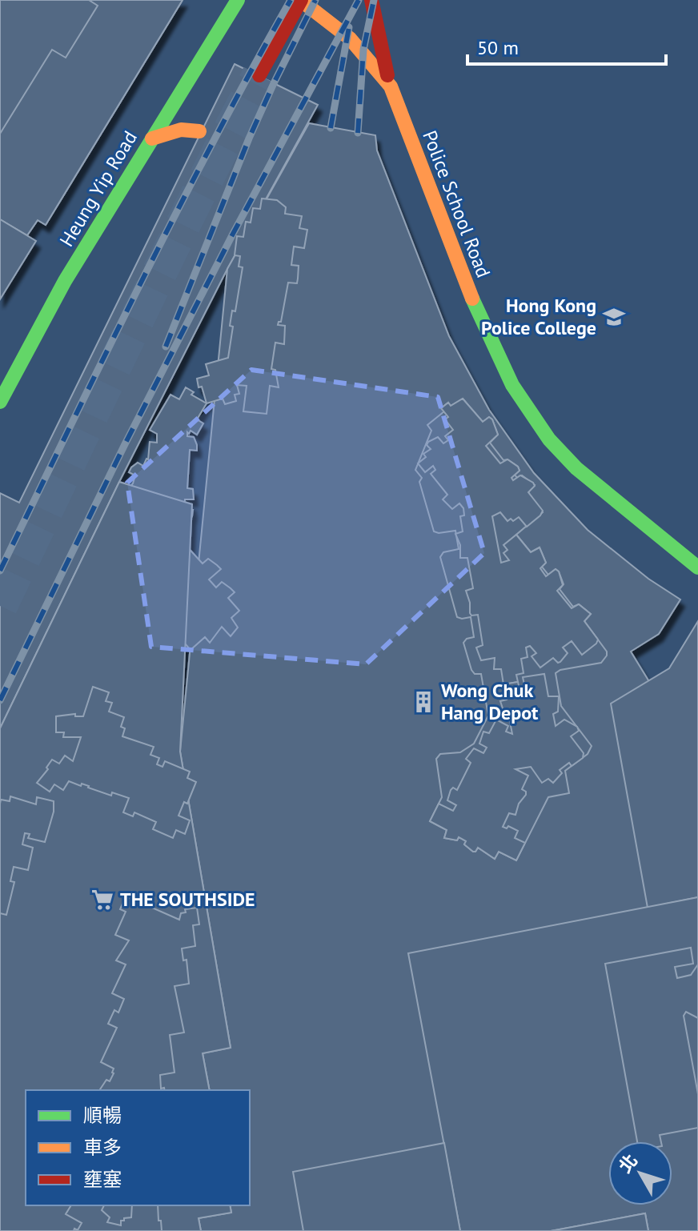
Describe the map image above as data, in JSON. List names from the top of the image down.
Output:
{
  "streets": {
    "street": ["Heung Yip Road", "Police School Road"]
  },
  "places": {
    "school or university": ["Hong Kong Police College"],
    "building": ["Wong Chuk Hang Depot"],
    "supermarket": ["THE SOUTHSIDE"]
  },
  "legend": ["順暢", "車多", "壅塞"],
  "scale_bar": "50 m",
  "north": "top left"
}
